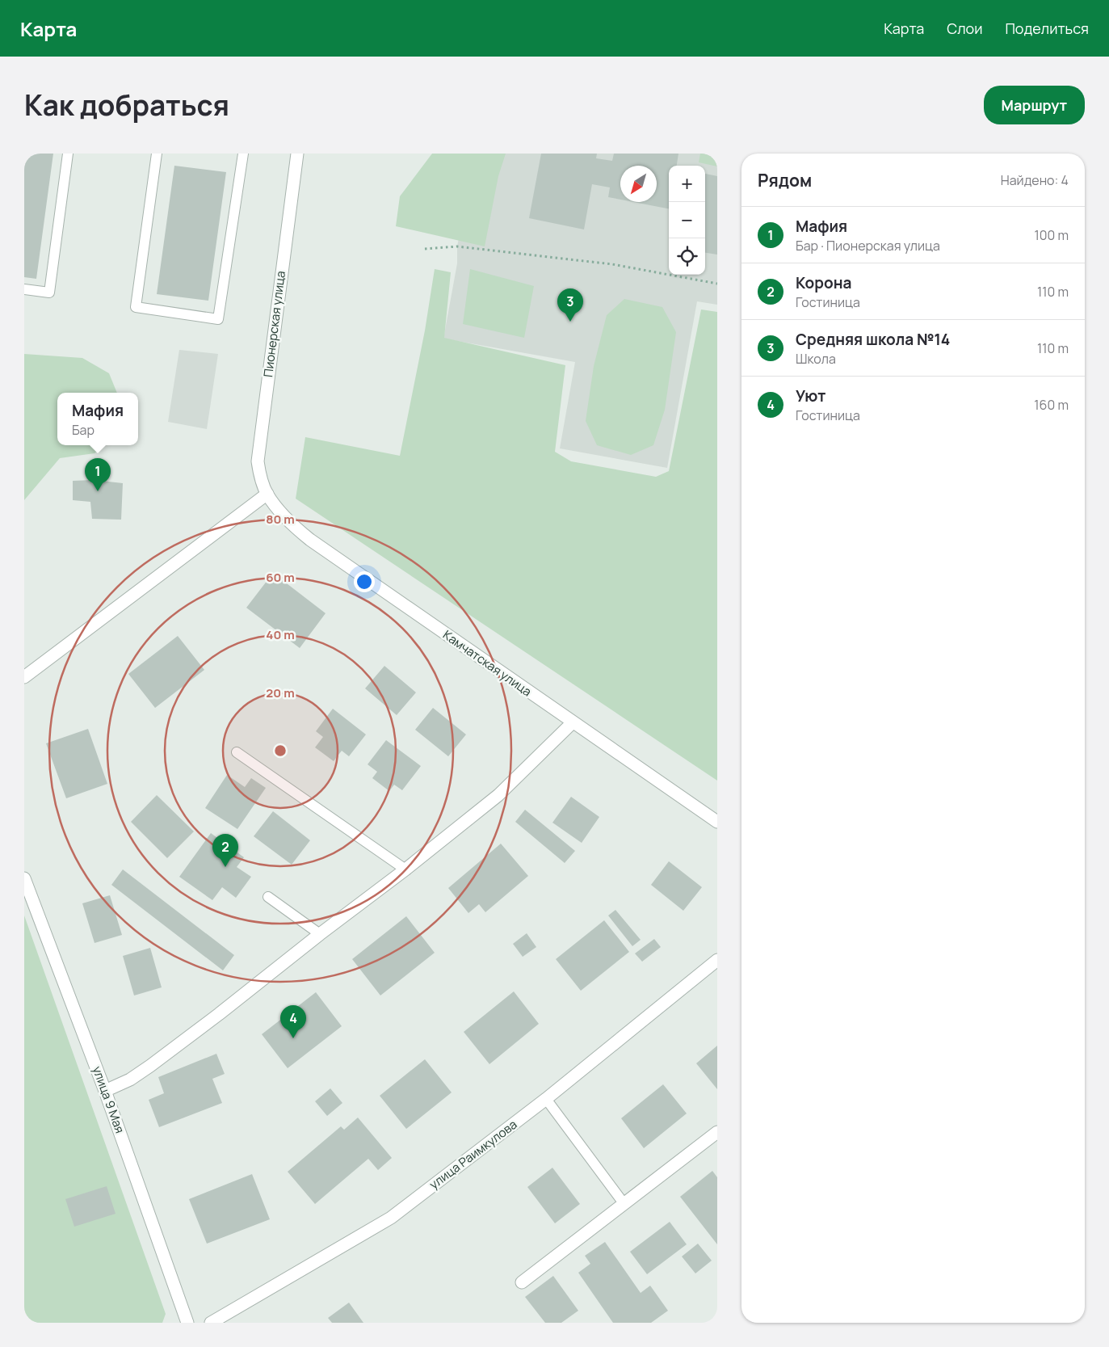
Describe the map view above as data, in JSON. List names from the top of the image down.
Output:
{
  "streets": {
    "street": [
      "Пионерская улица",
      "Камчатская улица",
      "улица 9 Мая",
      "улица Раимкулова"
    ]
  },
  "crossings": [
    ["Пионерская улица", "Камчатская улица"]
  ],
  "north": "bottom left",
  "page": {
    "header": "Карта",
    "nav": ["Карта", "Слои", "Поделиться"],
    "title": "Как добраться",
    "buttons": "Маршрут",
    "heading": ["Рядом", "Найдено: 4"],
    "map_buttons": ["+", "−"],
    "list": [
      {
        "mark": "1",
        "name": "Мафия",
        "note": "Бар · Пионерская улица",
        "value": "100 m"
      },
      {
        "mark": "2",
        "name": "Корона",
        "note": "Гостиница",
        "value": "110 m"
      },
      {
        "mark": "3",
        "name": "Средняя школа №14",
        "note": "Школа",
        "value": "110 m"
      },
      {
        "mark": "4",
        "name": "Уют",
        "note": "Гостиница",
        "value": "160 m"
      }
    ],
    "pins": [
      "3",
      "1",
      "2",
      "4"
    ],
    "popup": ["Мафия", "Бар"]
  },
  "rings": [
    "80 m",
    "60 m",
    "40 m",
    "20 m"
  ]
}
